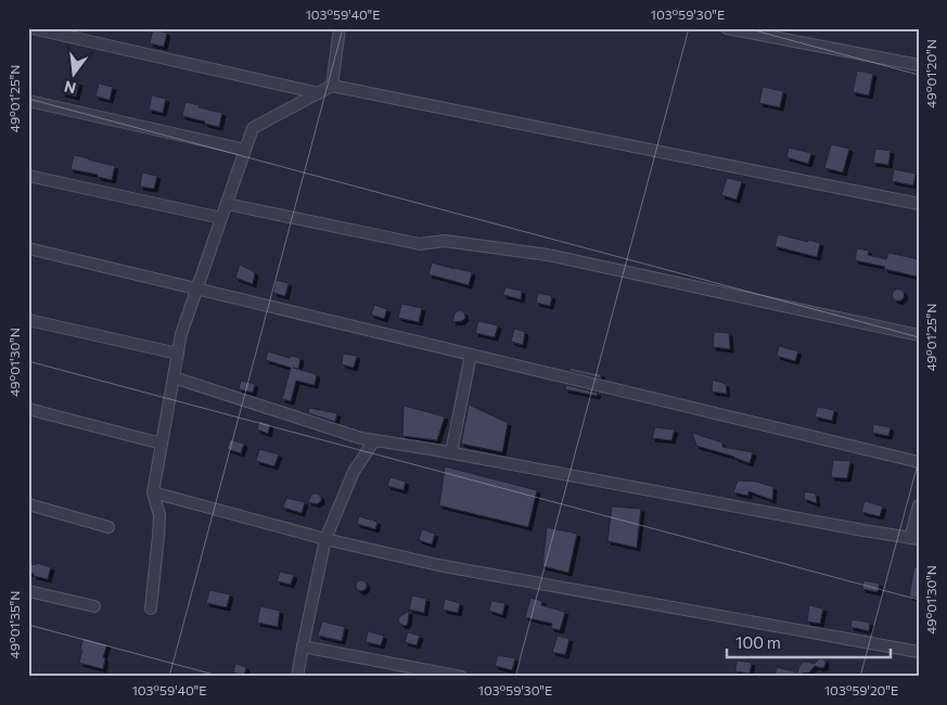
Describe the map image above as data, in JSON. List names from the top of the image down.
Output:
{
  "scale_bar": "100 m",
  "north": "bottom",
  "coordinates": [
    "103°59'40\"E",
    "103°59'30\"E",
    "49°01'20\"N",
    "49°01'25\"N",
    "49°01'30\"N",
    "49°01'35\"N",
    "103°59'20\"E"
  ]
}
